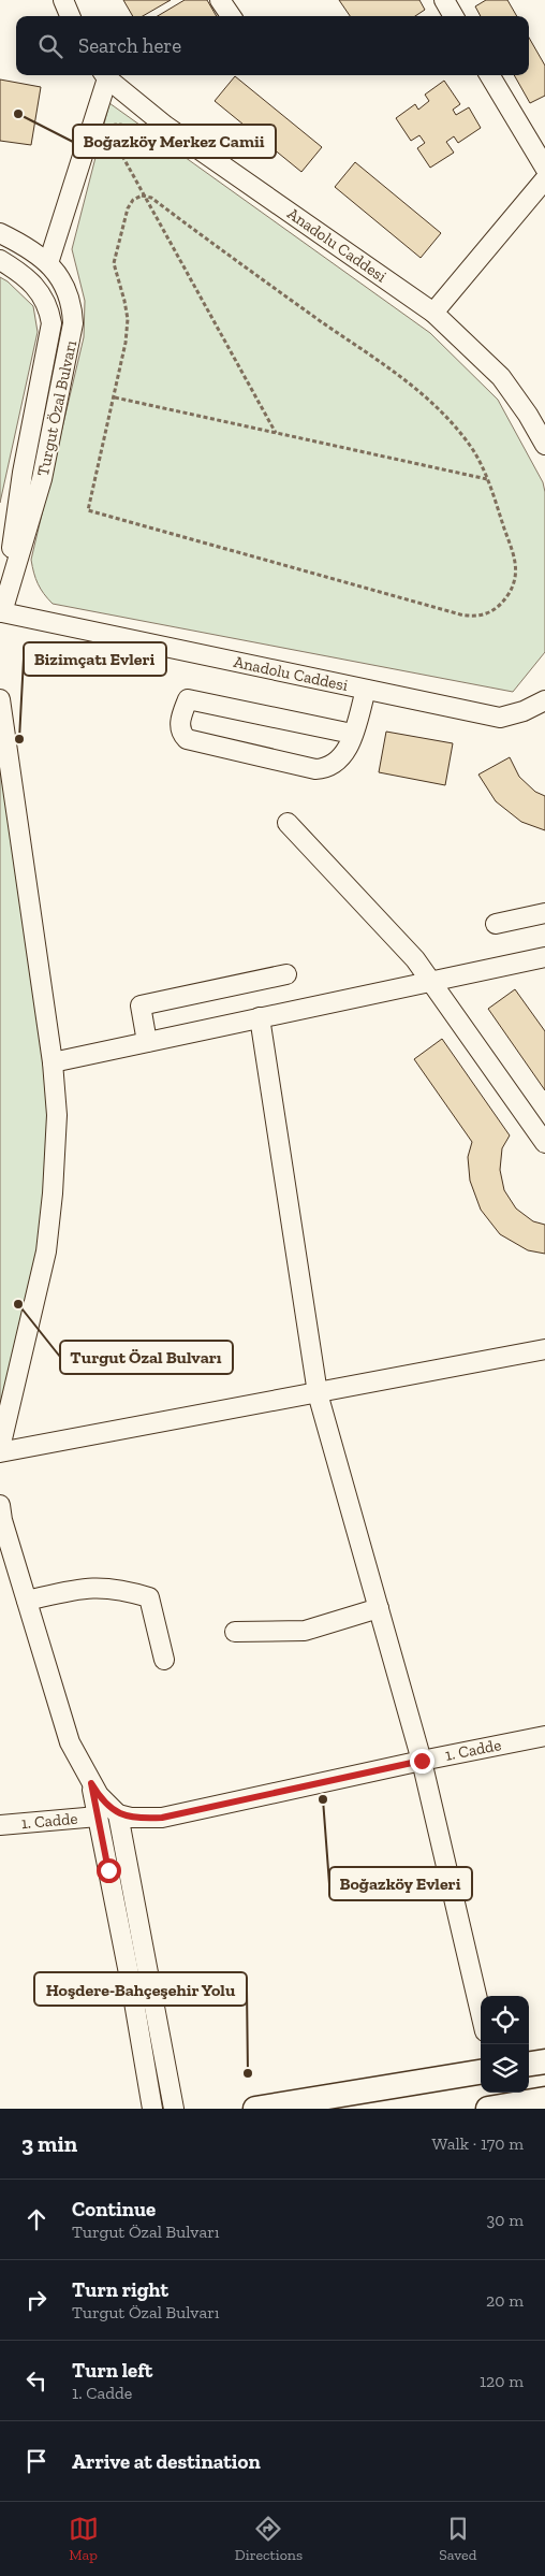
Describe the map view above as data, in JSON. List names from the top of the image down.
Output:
{
  "streets": {
    "street": ["Anadolu Caddesi", "Turgut Özal Bulvarı", "1. Cadde"]
  },
  "crossings": [
    ["Anadolu Caddesi", "Turgut Özal Bulvarı"]
  ],
  "places": [
    "Boğazköy Merkez Camii",
    "Bizimçatı Evleri",
    "Turgut Özal Bulvarı",
    "Boğazköy Evleri",
    "Hoşdere-Bahçeşehir Yolu"
  ],
  "page": {
    "search": "Search here",
    "heading": ["3 min", "Walk · 170 m"],
    "list": [
      ["Continue", "Turgut Özal Bulvarı", "30 m"],
      ["Turn right", "Turgut Özal Bulvarı", "20 m"],
      ["Turn left", "1. Cadde", "120 m"],
      "Arrive at destination"
    ],
    "nav": ["Map", "Directions", "Saved"]
  }
}
